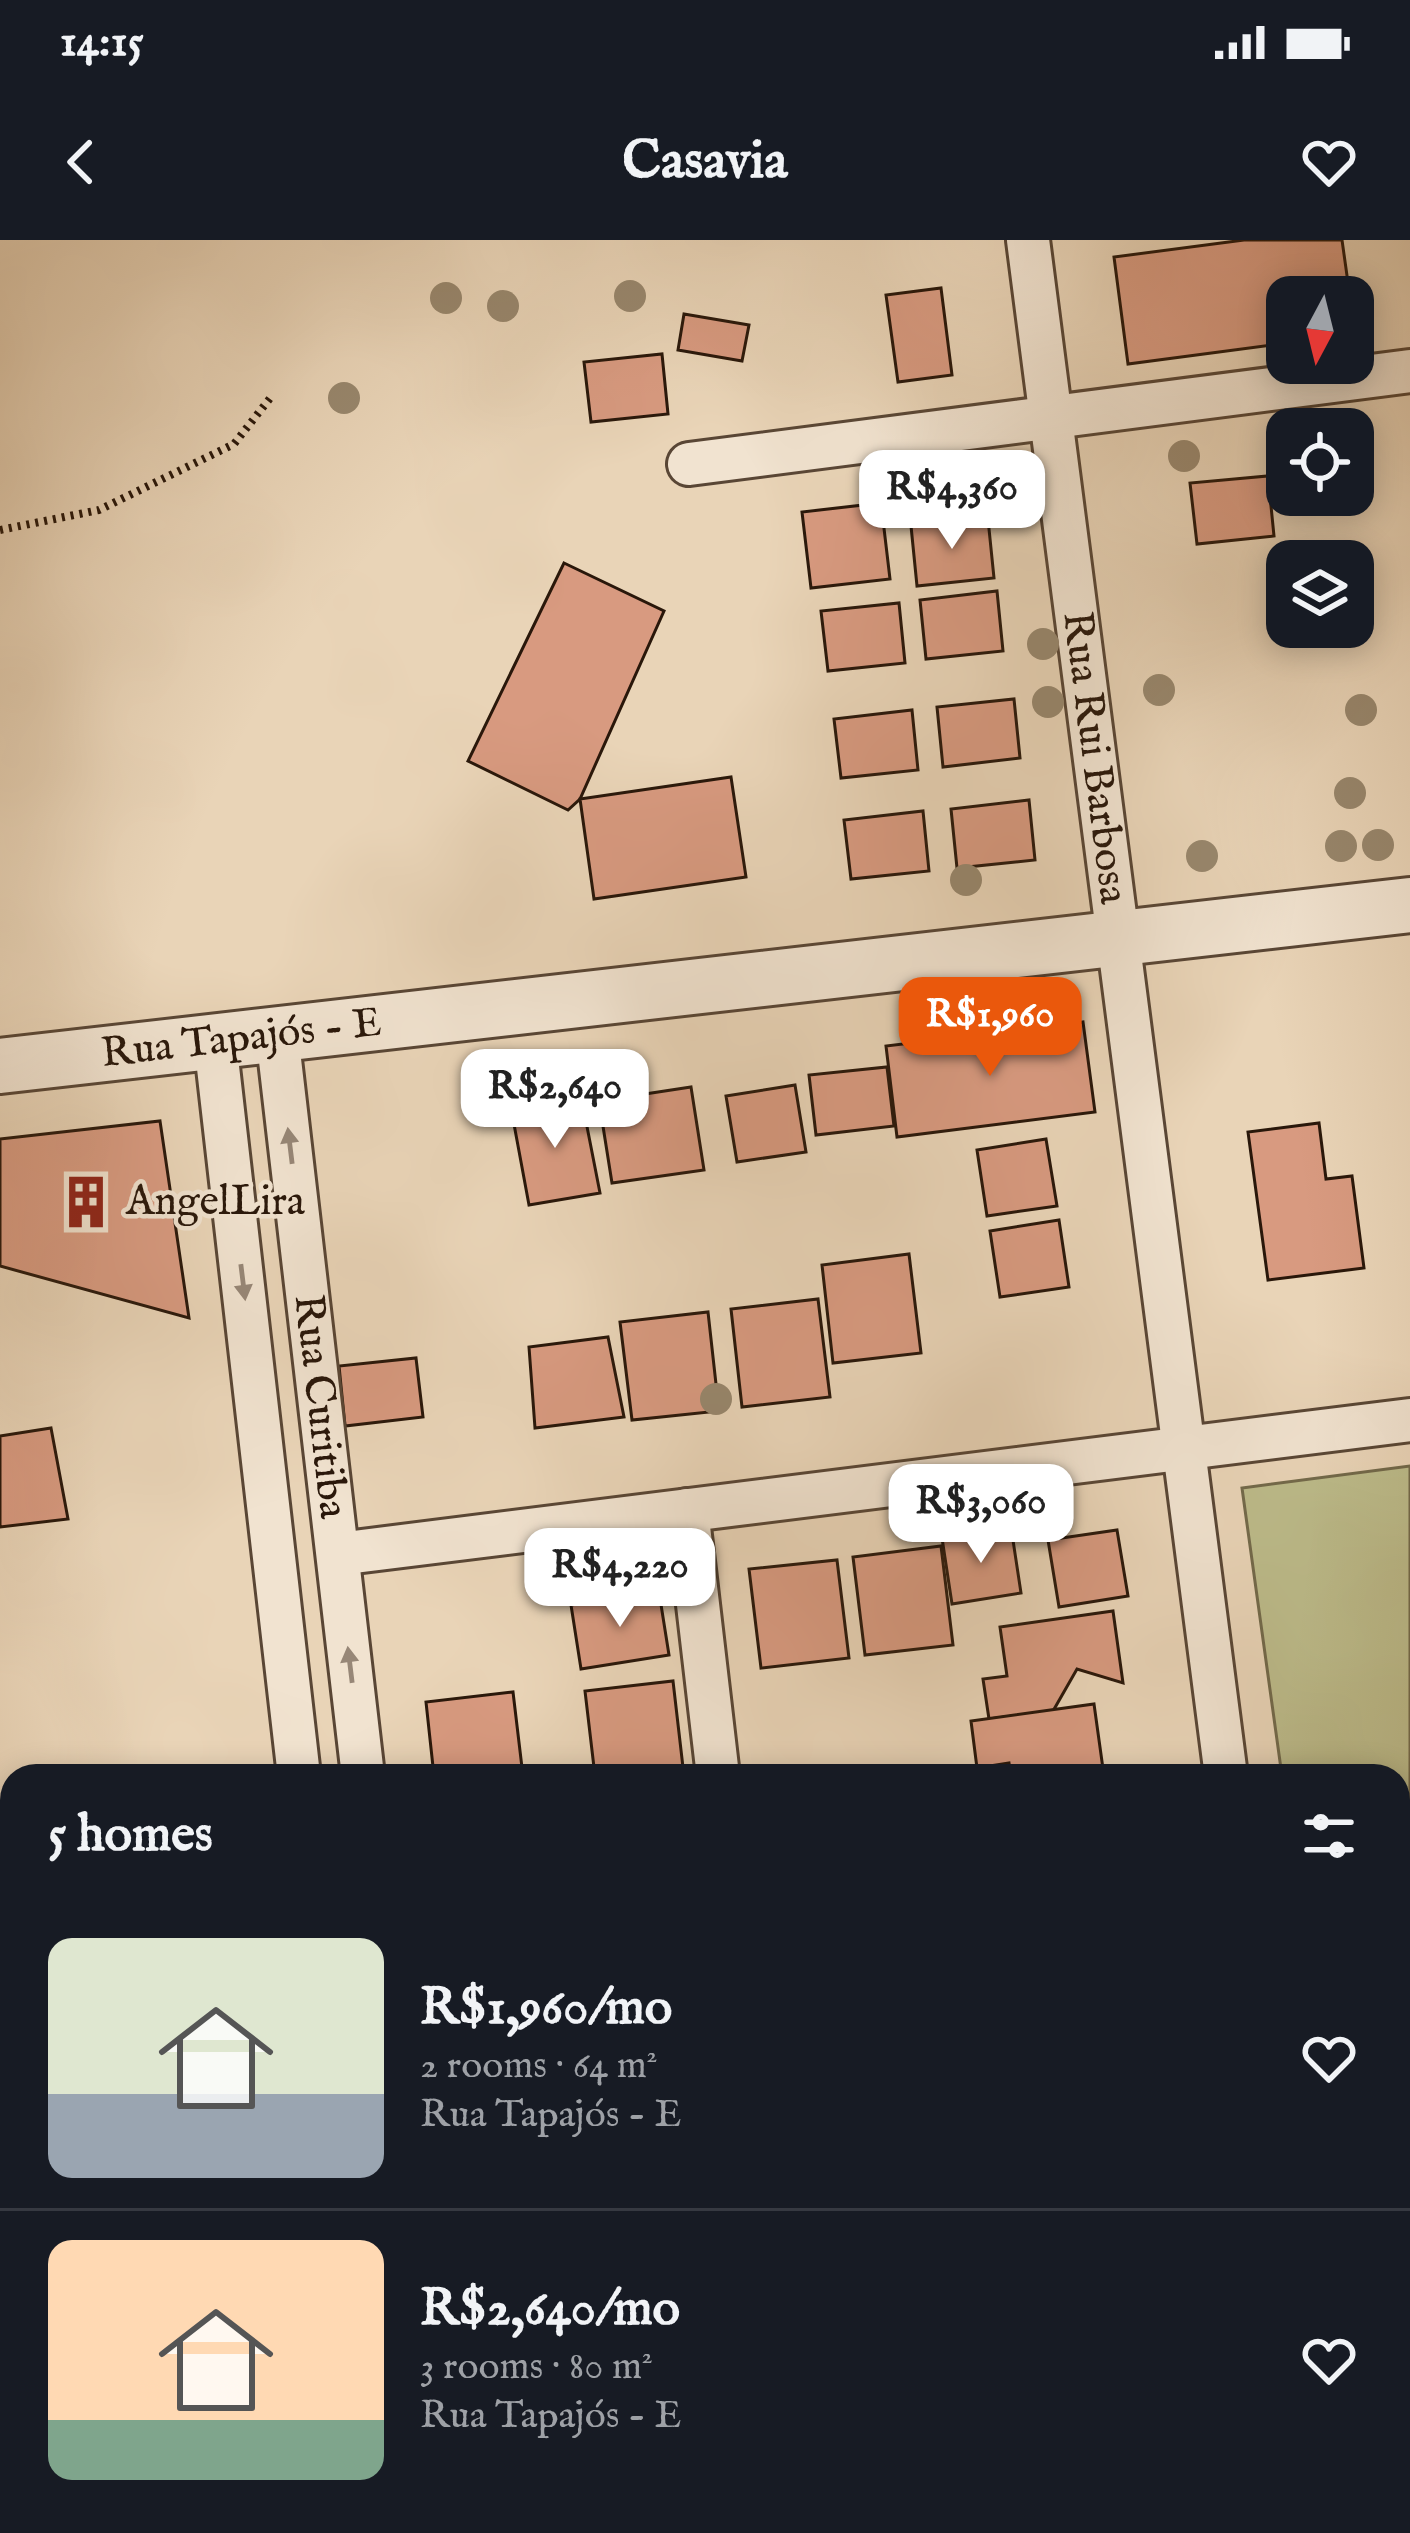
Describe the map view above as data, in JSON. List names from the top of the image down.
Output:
{
  "streets": {
    "street": ["Rua Rui Barbosa", "Rua Tapajós - E", "Rua Curitiba"]
  },
  "crossings": [
    ["Rua Rui Barbosa", "Rua Tapajós - E"],
    ["Rua Tapajós - E", "Rua Curitiba"]
  ],
  "places": {
    "building": ["AngelLira"]
  },
  "north": "bottom",
  "page": {
    "status": "14:15",
    "header": "Casavia",
    "price": [
      "R$4,360",
      "R$1,960",
      "R$2,640",
      "R$3,060",
      "R$4,220"
    ],
    "heading": "5 homes",
    "list": [
      {
        "name": "R$1,960/mo",
        "note": "2 rooms · 64 m² · Rua Tapajós - E"
      },
      {
        "name": "R$2,640/mo",
        "note": "3 rooms · 80 m² · Rua Tapajós - E"
      }
    ]
  }
}
